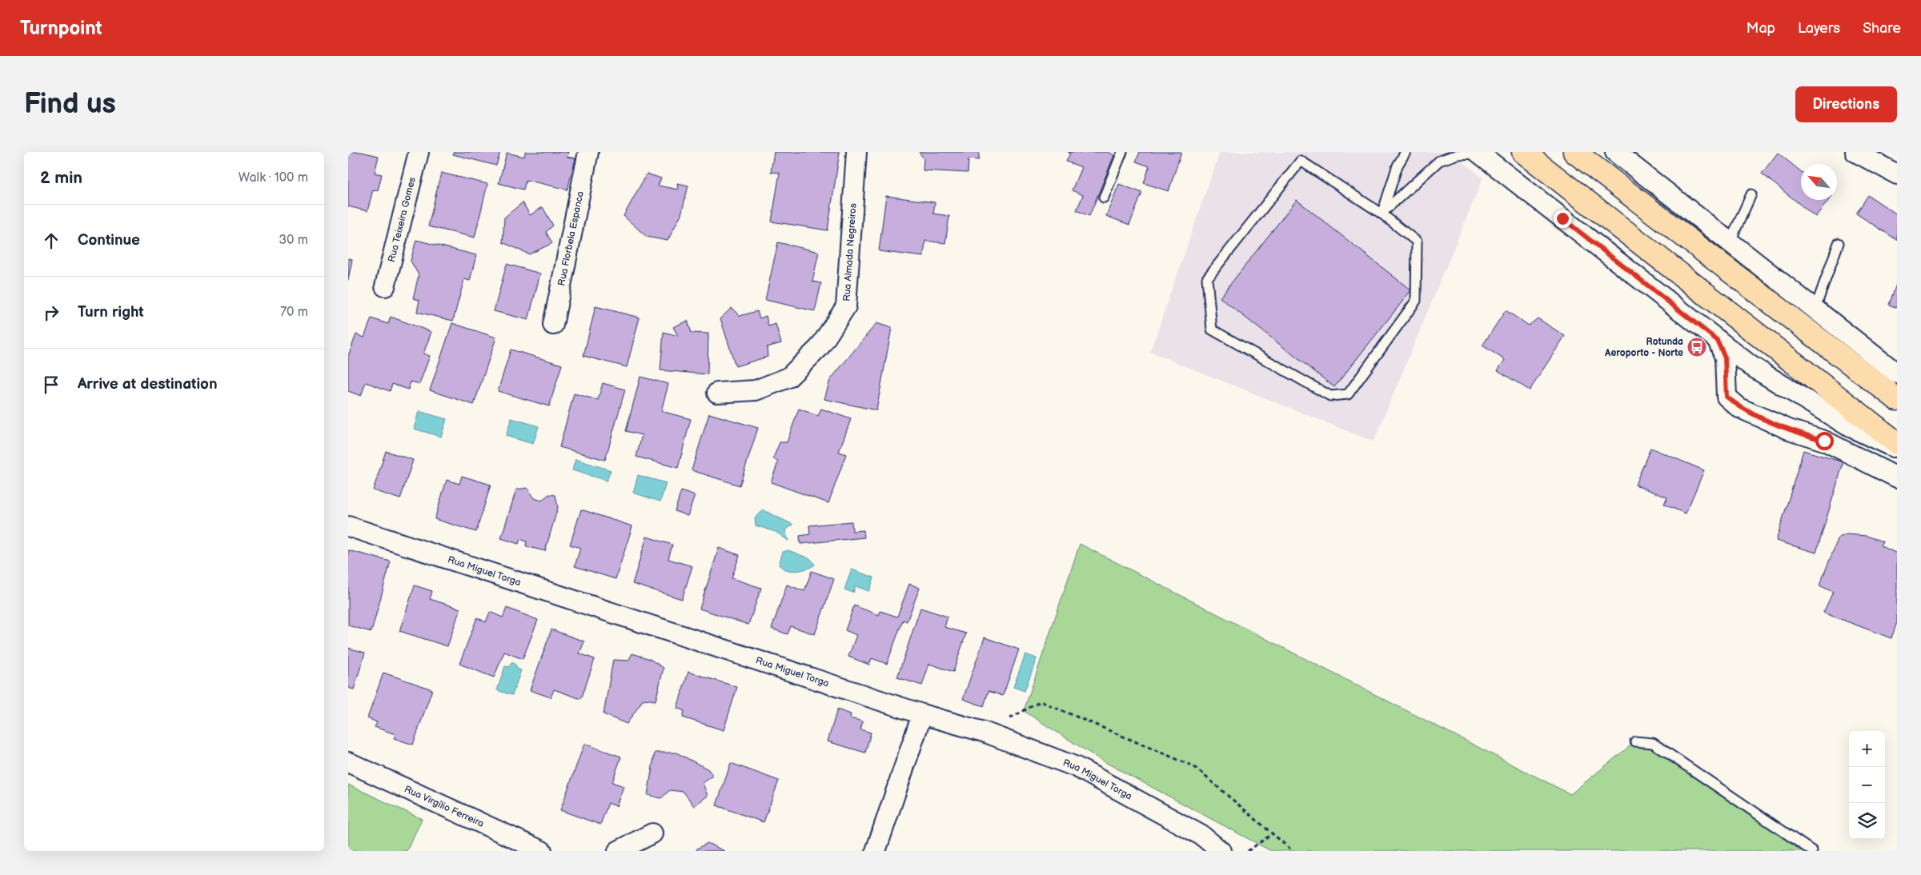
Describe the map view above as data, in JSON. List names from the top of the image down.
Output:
{
  "streets": {
    "street": [
      "Rua Teixeira Gomes",
      "Rua Florbela Espanca",
      "Rua Almada Negreiros",
      "Rua Miguel Torga",
      "Rua Virgílio Ferreira"
    ]
  },
  "places": {
    "bus stop": ["Rotunda Aeroporto - Norte"]
  },
  "north": "top left",
  "page": {
    "header": "Turnpoint",
    "nav": ["Map", "Layers", "Share"],
    "buttons": "Directions",
    "title": "Find us",
    "heading": ["2 min", "Walk · 100 m"],
    "list": [
      ["Continue", "30 m"],
      ["Turn right", "70 m"],
      "Arrive at destination"
    ],
    "map_buttons": ["+", "−"]
  }
}
